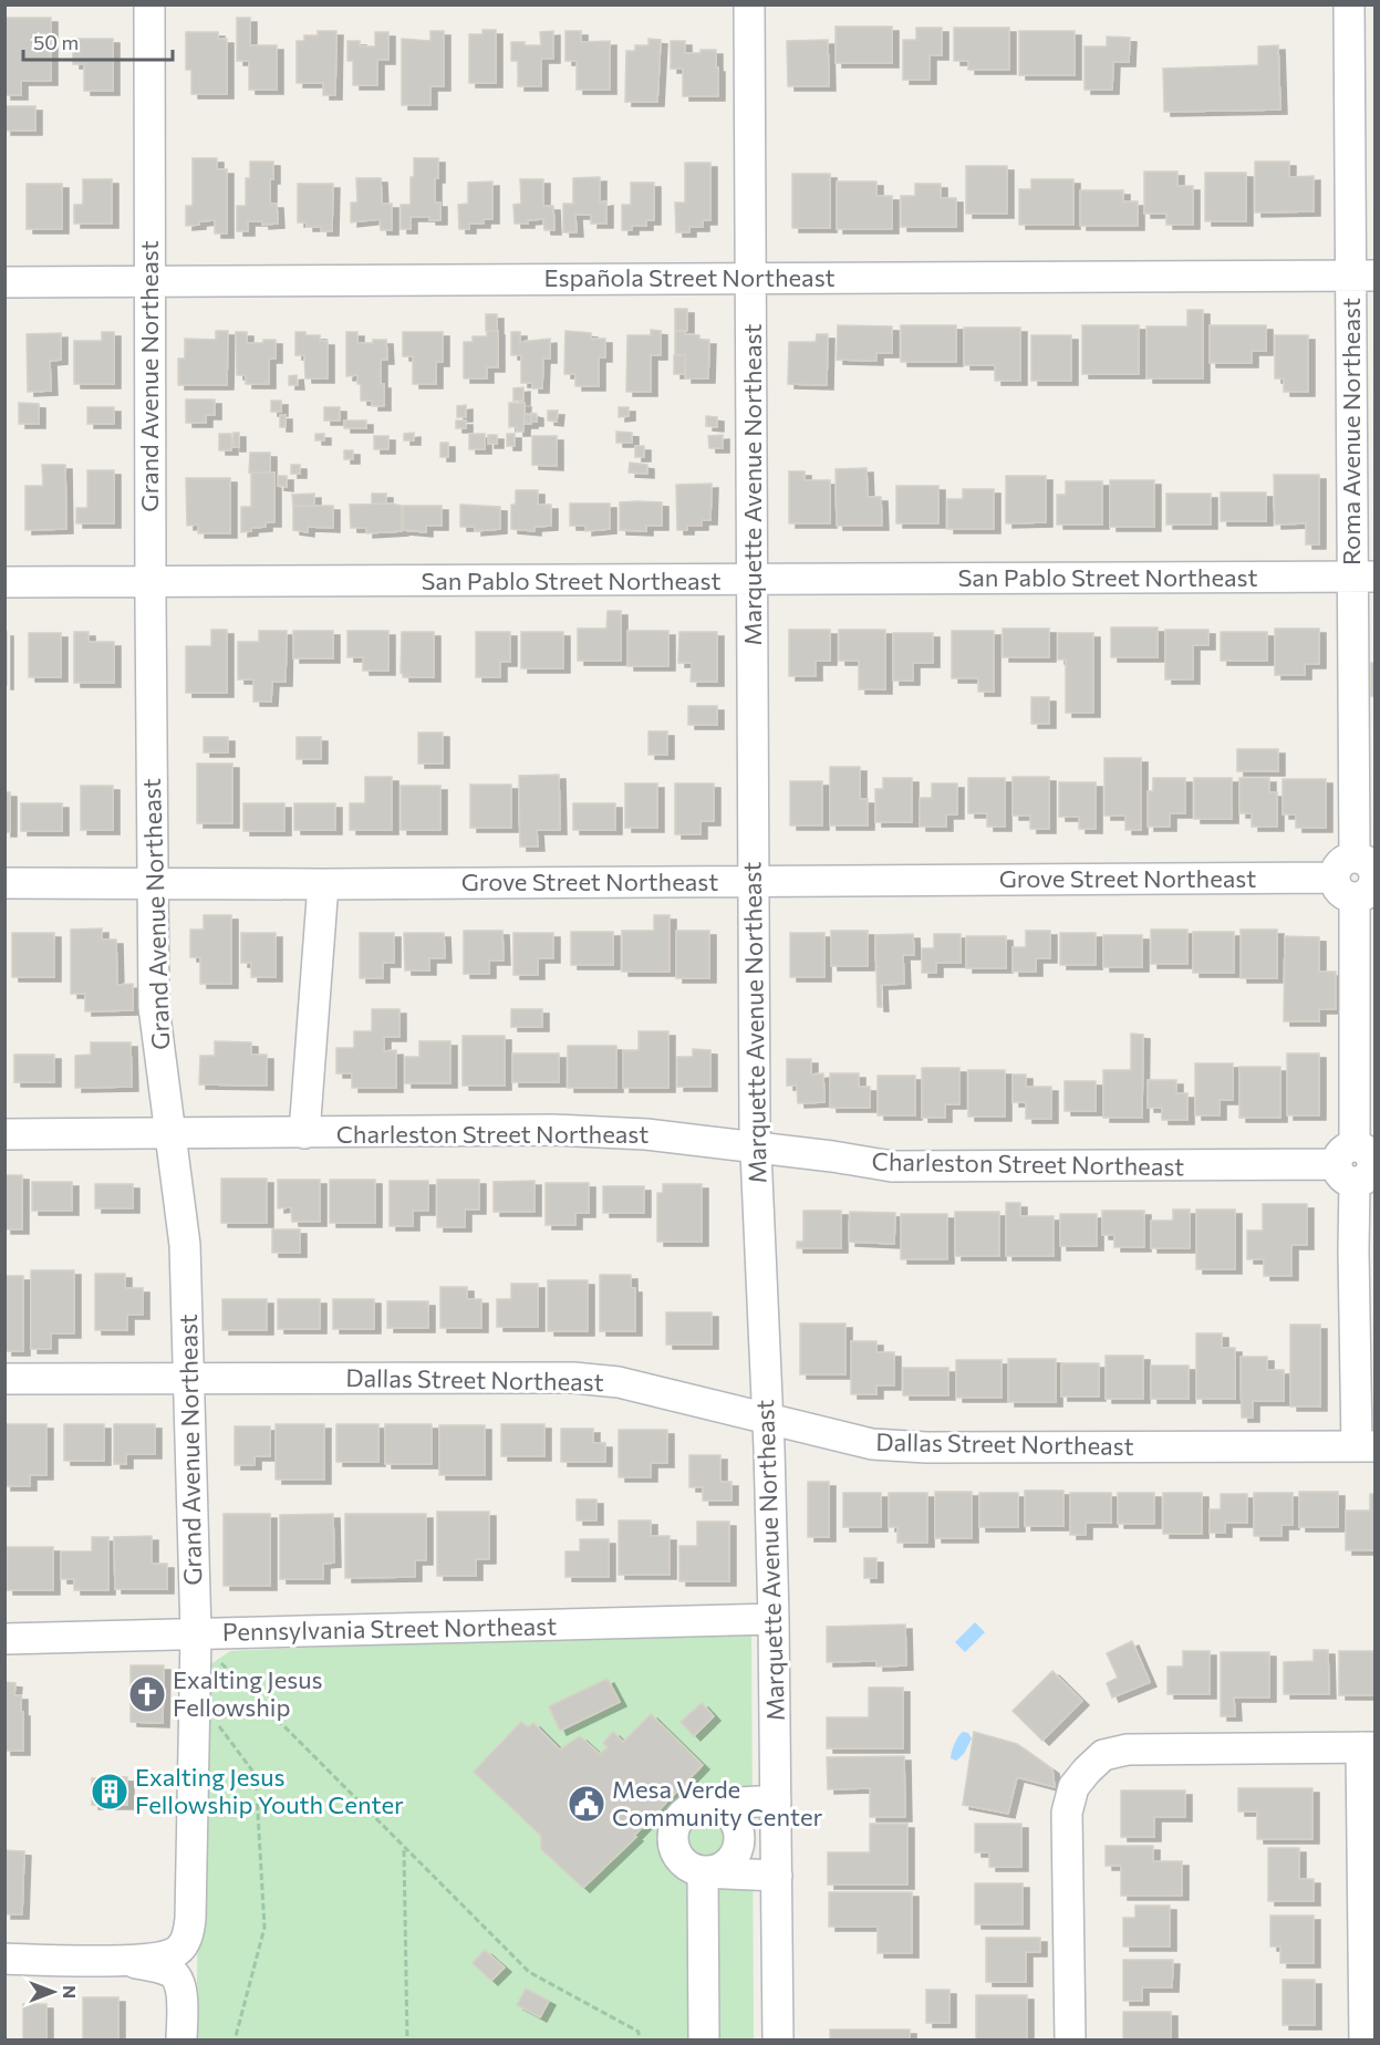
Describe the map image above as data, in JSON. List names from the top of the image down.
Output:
{
  "streets": {
    "street": [
      "Española Street Northeast",
      "Grand Avenue Northeast",
      "Roma Avenue Northeast",
      "Marquette Avenue Northeast",
      "San Pablo Street Northeast",
      "Grove Street Northeast",
      "Charleston Street Northeast",
      "Dallas Street Northeast",
      "Pennsylvania Street Northeast"
    ]
  },
  "crossings": [
    ["Española Street Northeast", "Grand Avenue Northeast"],
    ["Española Street Northeast", "Roma Avenue Northeast"],
    ["Española Street Northeast", "Marquette Avenue Northeast"],
    ["Grand Avenue Northeast", "San Pablo Street Northeast"],
    ["Grand Avenue Northeast", "Grove Street Northeast"],
    ["Grand Avenue Northeast", "Charleston Street Northeast"],
    ["Grand Avenue Northeast", "Dallas Street Northeast"],
    ["Grand Avenue Northeast", "Pennsylvania Street Northeast"],
    ["Roma Avenue Northeast", "San Pablo Street Northeast"],
    ["Roma Avenue Northeast", "Grove Street Northeast"],
    ["Roma Avenue Northeast", "Charleston Street Northeast"],
    ["Roma Avenue Northeast", "Dallas Street Northeast"],
    ["Marquette Avenue Northeast", "San Pablo Street Northeast"],
    ["Marquette Avenue Northeast", "Grove Street Northeast"],
    ["Marquette Avenue Northeast", "Charleston Street Northeast"],
    ["Marquette Avenue Northeast", "Dallas Street Northeast"],
    ["Marquette Avenue Northeast", "Pennsylvania Street Northeast"]
  ],
  "places": {
    "church": ["Exalting Jesus Fellowship"],
    "building": ["Exalting Jesus Fellowship Youth Center"],
    "public building": ["Mesa Verde Community Center"]
  },
  "scale_bar": "50 m",
  "north": "right"
}
